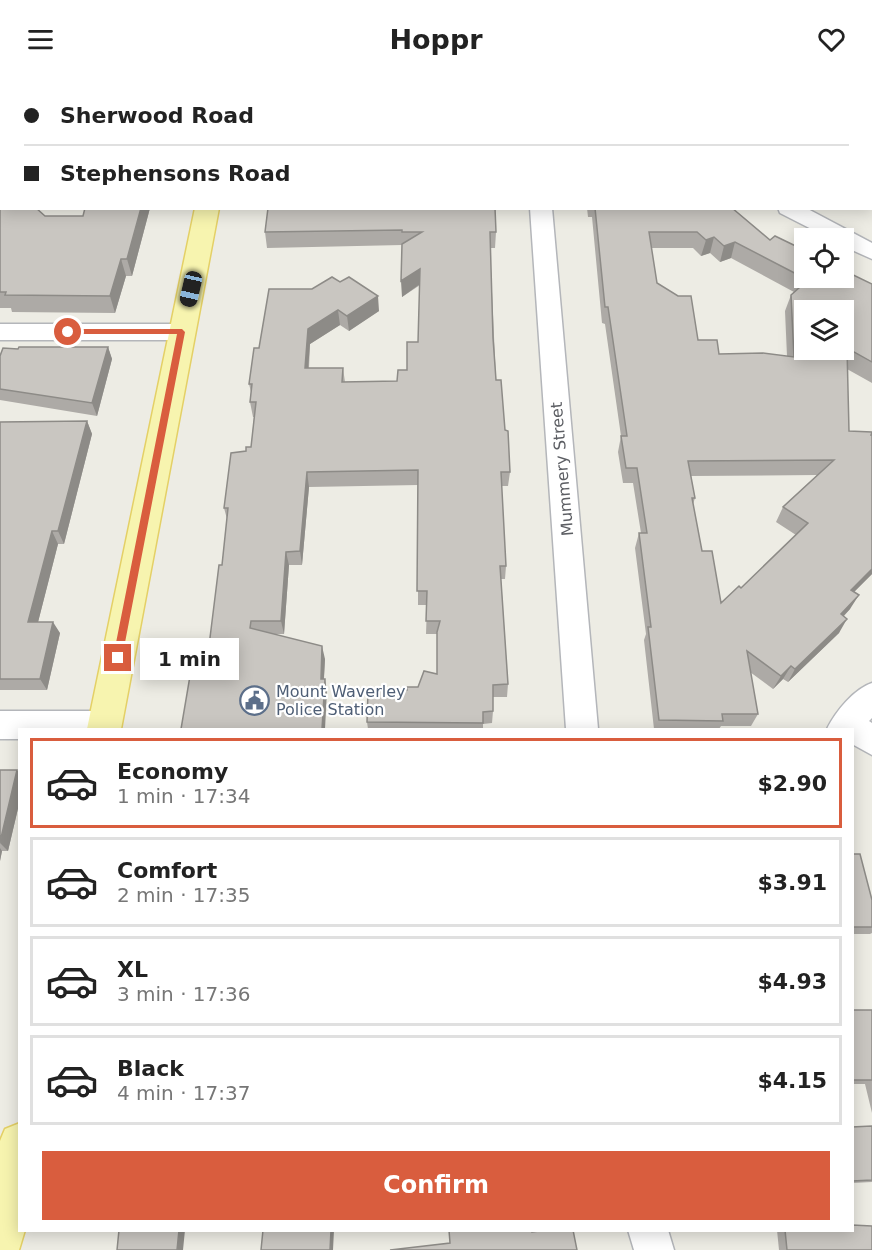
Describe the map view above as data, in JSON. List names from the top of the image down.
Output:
{
  "streets": {
    "street": ["Mummery Street"]
  },
  "places": {
    "public building": ["Mount Waverley Police Station"]
  },
  "page": {
    "header": "Hoppr",
    "banner": ["Sherwood Road", "Stephensons Road"],
    "bubble": "1 min",
    "list": [
      {
        "name": "Economy",
        "note": "1 min · 17:34",
        "value": "$2.90"
      },
      {
        "name": "Comfort",
        "note": "2 min · 17:35",
        "value": "$3.91"
      },
      {
        "name": "XL",
        "note": "3 min · 17:36",
        "value": "$4.93"
      },
      {
        "name": "Black",
        "note": "4 min · 17:37",
        "value": "$4.15"
      }
    ],
    "buttons": "Confirm"
  }
}
